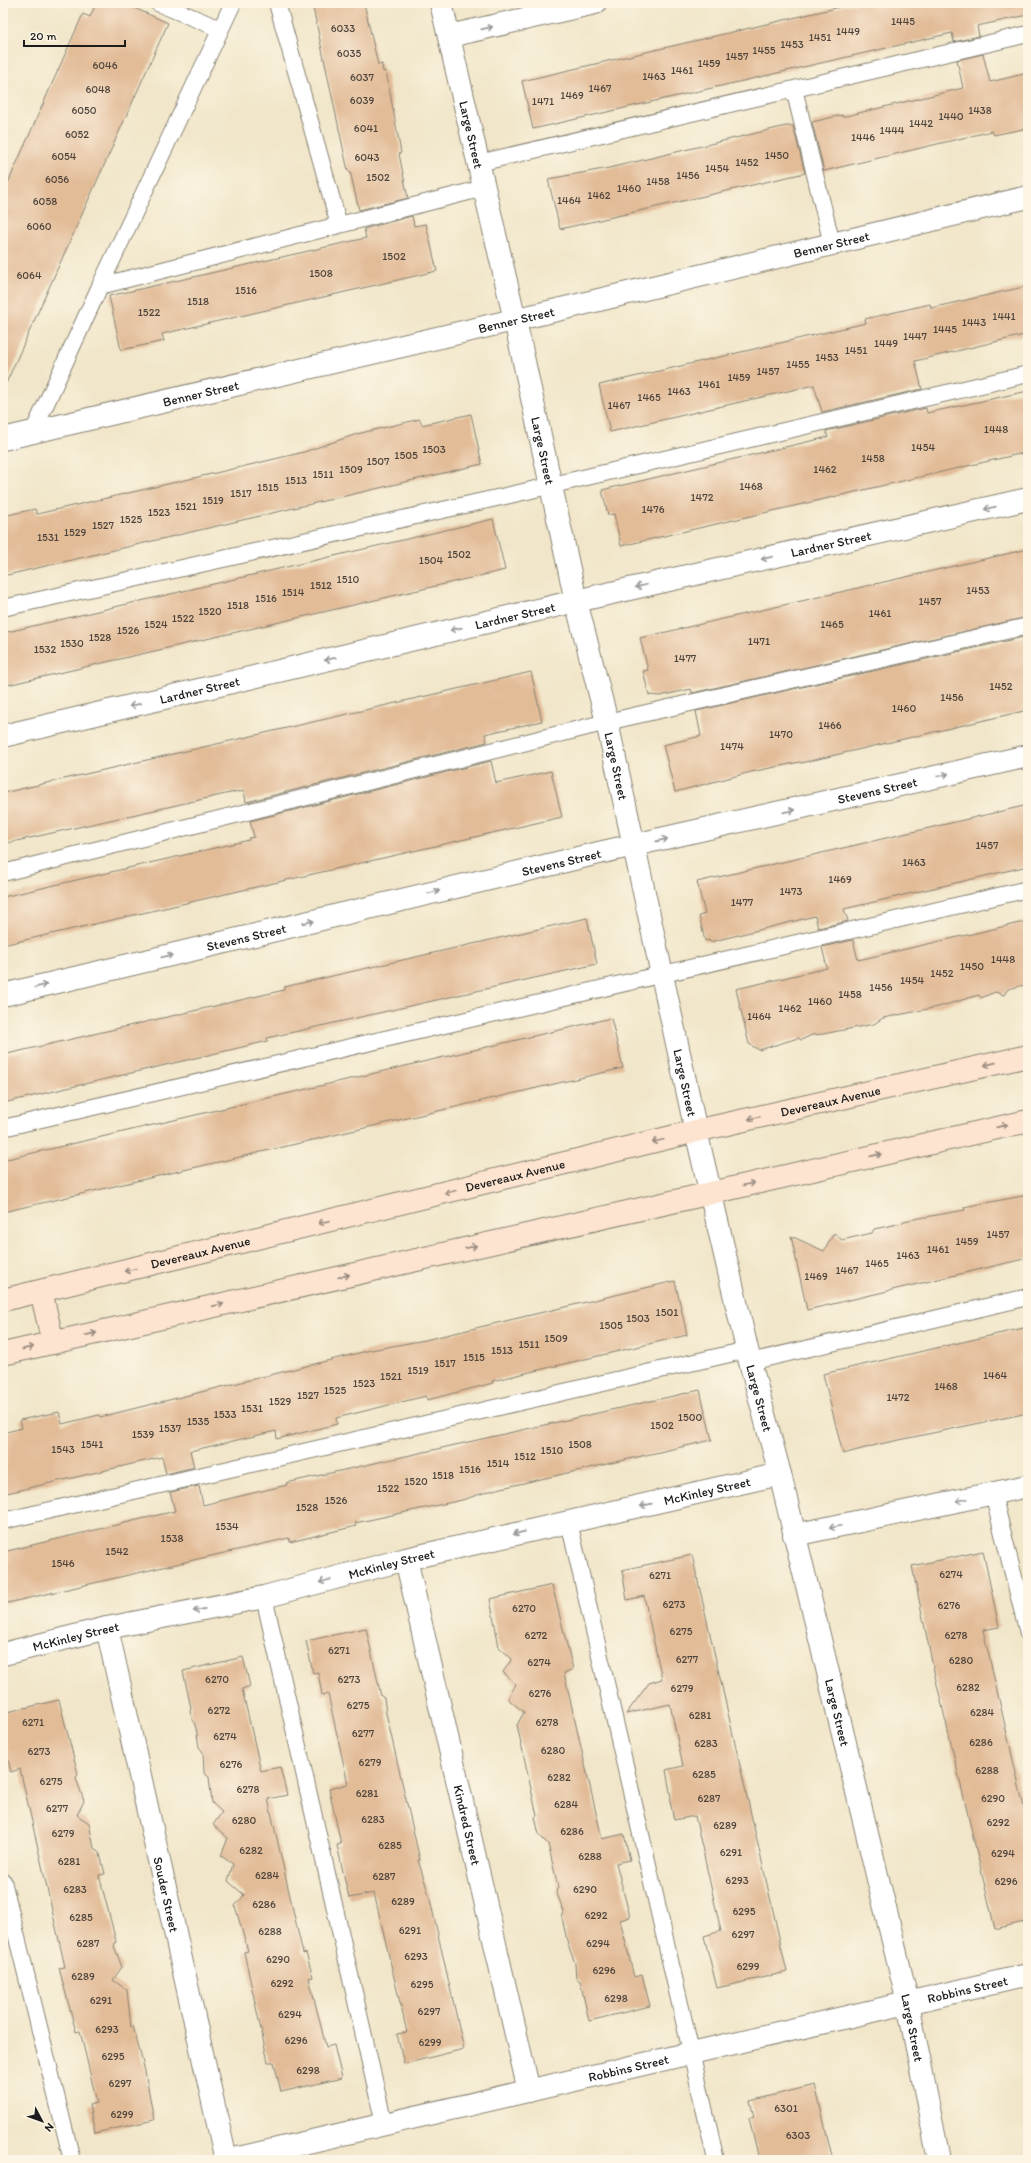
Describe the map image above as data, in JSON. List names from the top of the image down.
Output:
{
  "streets": {
    "main road": ["Devereaux Avenue"],
    "street": [
      "Large Street",
      "Benner Street",
      "Lardner Street",
      "Stevens Street",
      "McKinley Street",
      "Kindred Street",
      "Souder Street",
      "Robbins Street"
    ]
  },
  "crossings": [
    ["Large Street", "Benner Street"],
    ["Large Street", "Lardner Street"],
    ["Large Street", "Stevens Street"],
    ["Large Street", "Devereaux Avenue"],
    ["Large Street", "McKinley Street"],
    ["Large Street", "Robbins Street"],
    ["McKinley Street", "Kindred Street"],
    ["McKinley Street", "Souder Street"],
    ["Kindred Street", "Robbins Street"]
  ],
  "one_way": ["Lardner Street", "Stevens Street", "McKinley Street"],
  "house_numbers": [
    "1445",
    "6033",
    "1449",
    "1451",
    "1453",
    "1455",
    "6035",
    "1457",
    "1459",
    "6046",
    "1461",
    "1463",
    "6037",
    "1467",
    "6048",
    "1469",
    "6039",
    "1471",
    "6050",
    "1438",
    "1440",
    "1442",
    "6041",
    "1444",
    "6052",
    "1446",
    "1450",
    "6054",
    "6043",
    "1452",
    "1454",
    "1456",
    "1502",
    "6056",
    "1458",
    "1460",
    "1462",
    "1464",
    "6058",
    "6060",
    "1502",
    "1508",
    "6064",
    "1516",
    "1518",
    "1522",
    "1441",
    "1443",
    "1445",
    "1447",
    "1449",
    "1451",
    "1453",
    "1455",
    "1457",
    "1459",
    "1461",
    "1463",
    "1465",
    "1467",
    "1448",
    "1454",
    "1503",
    "1505",
    "1458",
    "1507",
    "1509",
    "1462",
    "1511",
    "1513",
    "1468",
    "1515",
    "1517",
    "1472",
    "1519",
    "1521",
    "1476",
    "1523",
    "1525",
    "1527",
    "1529",
    "1531",
    "1502",
    "1504",
    "1510",
    "1512",
    "1453",
    "1514",
    "1516",
    "1457",
    "1518",
    "1520",
    "1461",
    "1522",
    "1524",
    "1465",
    "1526",
    "1528",
    "1471",
    "1530",
    "1532",
    "1477",
    "1452",
    "1456",
    "1460",
    "1466",
    "1470",
    "1474",
    "1457",
    "1463",
    "1469",
    "1473",
    "1477",
    "1448",
    "1450",
    "1452",
    "1454",
    "1456",
    "1458",
    "1460",
    "1462",
    "1464",
    "1457",
    "1459",
    "1461",
    "1463",
    "1465",
    "1467",
    "1469",
    "1501",
    "1503",
    "1505",
    "1509",
    "1511",
    "1513",
    "1515",
    "1517",
    "1519",
    "1464",
    "1521",
    "1523",
    "1468",
    "1525",
    "1527",
    "1472",
    "1529",
    "1531",
    "1533",
    "1500",
    "1535",
    "1502",
    "1537",
    "1539",
    "1541",
    "1508",
    "1543",
    "1510",
    "1512",
    "1514",
    "1516",
    "1518",
    "1520",
    "1522",
    "1526",
    "1528",
    "1534",
    "1538",
    "1542",
    "1546",
    "6274",
    "6271",
    "6273",
    "6276",
    "6270",
    "6275",
    "6272",
    "6278",
    "6271",
    "6277",
    "6280",
    "6274",
    "6270",
    "6273",
    "6282",
    "6279",
    "6276",
    "6275",
    "6272",
    "6284",
    "6281",
    "6271",
    "6278",
    "6277",
    "6274",
    "6286",
    "6283",
    "6280",
    "6273",
    "6279",
    "6276",
    "6288",
    "6285",
    "6282",
    "6275",
    "6278",
    "6281",
    "6287",
    "6290",
    "6284",
    "6277",
    "6283",
    "6280",
    "6292",
    "6289",
    "6286",
    "6279",
    "6285",
    "6282",
    "6291",
    "6294",
    "6288",
    "6281",
    "6284",
    "6287",
    "6293",
    "6296",
    "6283",
    "6290",
    "6289",
    "6286",
    "6295",
    "6292",
    "6285",
    "6291",
    "6288",
    "6297",
    "6287",
    "6294",
    "6293",
    "6290",
    "6299",
    "6296",
    "6289",
    "6292",
    "6295",
    "6298",
    "6291",
    "6297",
    "6294",
    "6293",
    "6296",
    "6299",
    "6295",
    "6298",
    "6297",
    "6301",
    "6299",
    "6303"
  ],
  "scale_bar": "20 m",
  "north": "bottom right"
}
